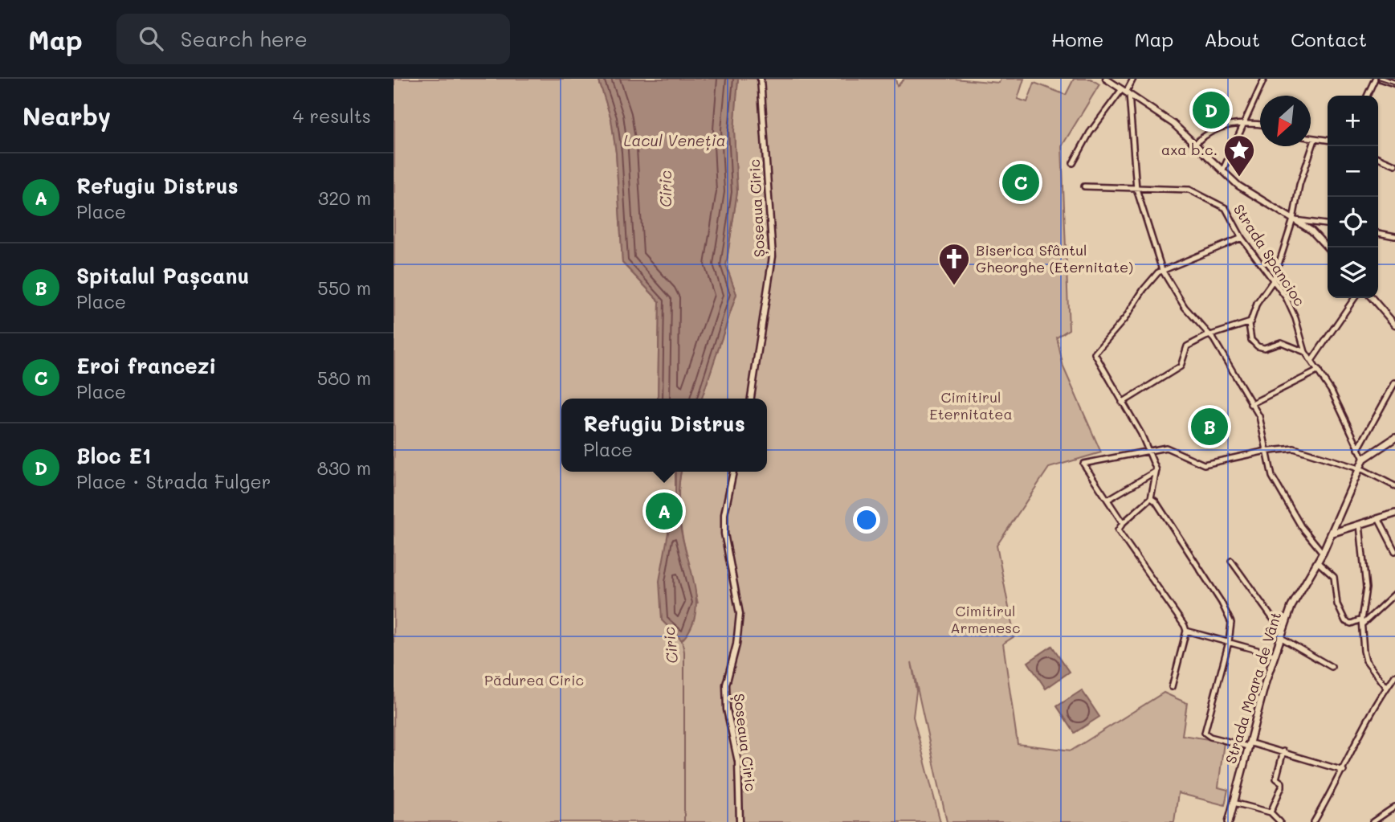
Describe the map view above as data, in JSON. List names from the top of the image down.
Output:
{
  "streets": {
    "main road": ["Strada Moara de Vânt"],
    "street": ["Șoseaua Ciric", "Strada Spancioc"]
  },
  "crossings": [
    ["Strada Spancioc", "Strada Moara de Vânt"]
  ],
  "water": ["Lacul Veneția", "Ciric"],
  "parks": ["Cimitirul Eternitatea", "Cimitirul Armenesc", "Pădurea Ciric"],
  "places": {
    "place": ["axa b.c."],
    "church": ["Biserica Sfântul Gheorghe (Eternitate)"]
  },
  "north": "bottom left",
  "page": {
    "header": "Map",
    "search": "Search here",
    "nav": [
      "Home",
      "Map",
      "About",
      "Contact"
    ],
    "heading": ["Nearby", "4 results"],
    "pins": [
      "D",
      "C",
      "B",
      "A"
    ],
    "map_buttons": ["+", "−"],
    "list": [
      {
        "mark": "A",
        "name": "Refugiu Distrus",
        "note": "Place",
        "value": "320 m"
      },
      {
        "mark": "B",
        "name": "Spitalul Pașcanu",
        "note": "Place",
        "value": "550 m"
      },
      {
        "mark": "C",
        "name": "Eroi francezi",
        "note": "Place",
        "value": "580 m"
      },
      {
        "mark": "D",
        "name": "Bloc E1",
        "note": "Place · Strada Fulger",
        "value": "830 m"
      }
    ],
    "popup": ["Refugiu Distrus", "Place"]
  }
}
